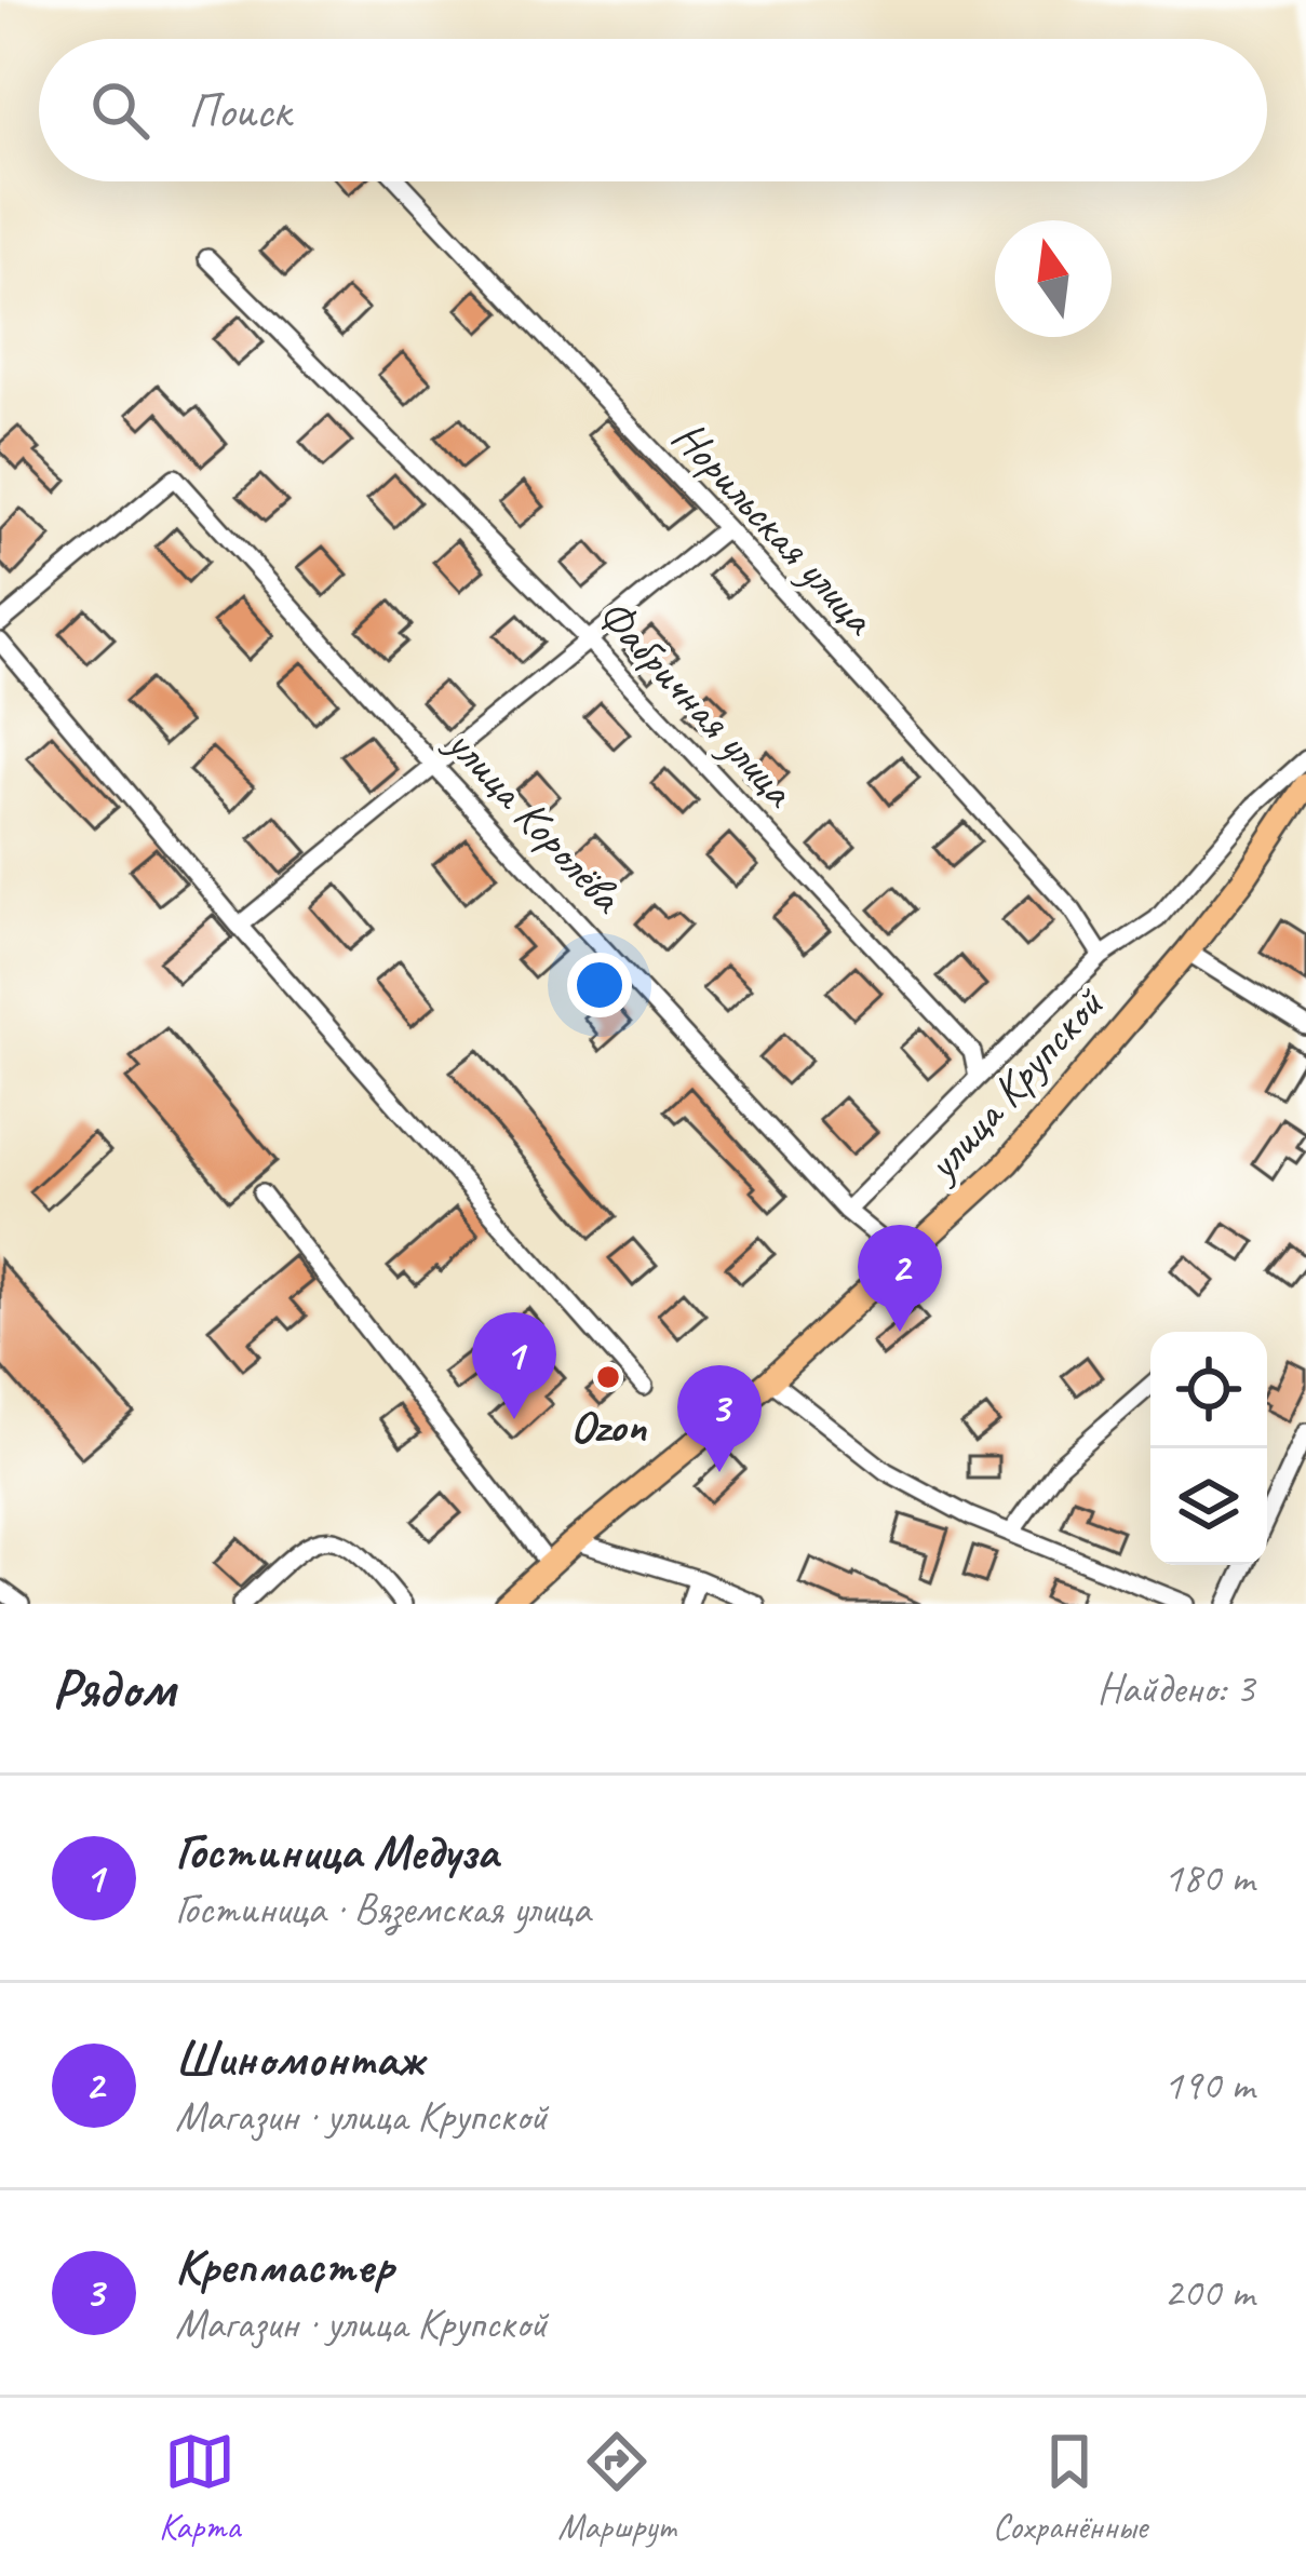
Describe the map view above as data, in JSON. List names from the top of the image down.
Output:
{
  "streets": {
    "main road": ["улица Крупской"],
    "street": ["Норильская улица", "Фабричная улица", "улица Королёва"]
  },
  "crossings": [
    ["улица Королёва", "улица Крупской"]
  ],
  "places": ["Ozon"],
  "north": "top",
  "page": {
    "search": "Поиск",
    "pins": ["2", "1", "3"],
    "heading": ["Рядом", "Найдено: 3"],
    "list": [
      {
        "mark": "1",
        "name": "Гостиница Медуза",
        "note": "Гостиница · Вяземская улица",
        "value": "180 m"
      },
      {
        "mark": "2",
        "name": "Шиномонтаж",
        "note": "Магазин · улица Крупской",
        "value": "190 m"
      },
      {
        "mark": "3",
        "name": "Крепмастер",
        "note": "Магазин · улица Крупской",
        "value": "200 m"
      }
    ],
    "nav": ["Карта", "Маршрут", "Сохранённые"]
  }
}
